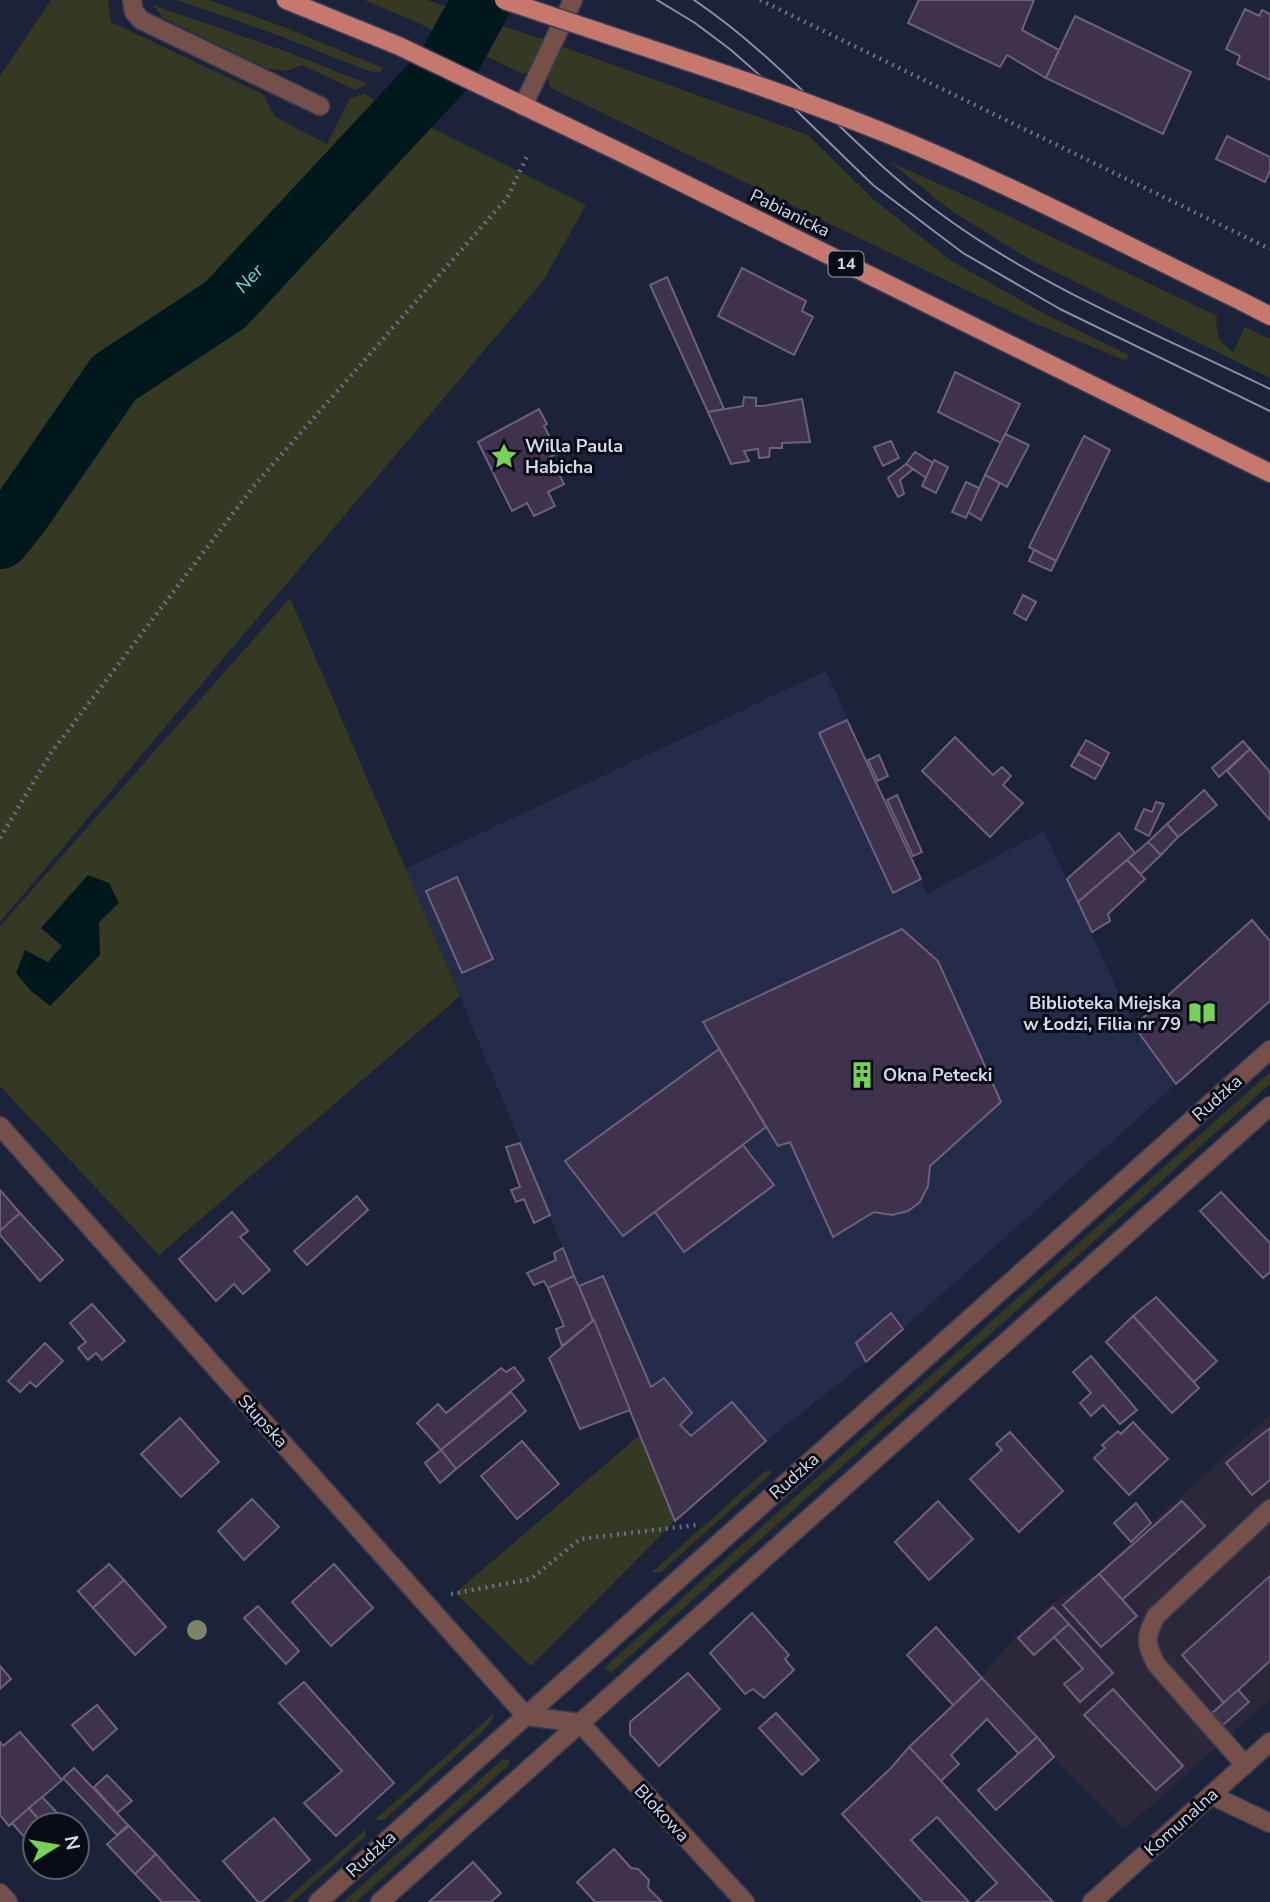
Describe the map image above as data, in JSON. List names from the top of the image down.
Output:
{
  "streets": {
    "main road": ["Pabianicka", "14"],
    "street": [
      "Rudzka",
      "Słupska",
      "Blokowa",
      "Komunalna"
    ]
  },
  "crossings": [
    ["Rudzka", "Słupska"]
  ],
  "water": ["Ner"],
  "places": {
    "place": ["Willa Paula Habicha"],
    "library": ["Biblioteka Miejska w Łodzi, Filia nr 79"],
    "building": ["Okna Petecki"]
  },
  "north": "right"
}
